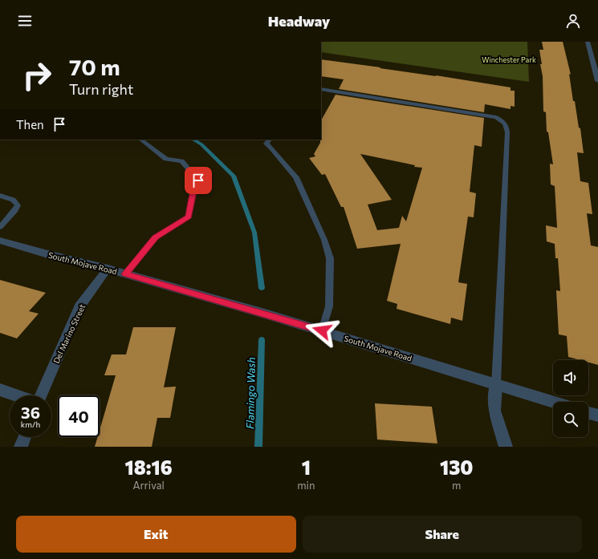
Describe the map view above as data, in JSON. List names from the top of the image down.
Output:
{
  "streets": {
    "street": ["South Mojave Road", "Del Marino Street"]
  },
  "crossings": [
    ["South Mojave Road", "Del Marino Street"]
  ],
  "water": ["Flamingo Wash"],
  "parks": ["Winchester Park"],
  "page": {
    "header": "Headway",
    "turn": ["70 m", "Turn right"],
    "then": "Then",
    "speed": "36 km/h",
    "limit": "40",
    "eta": [
      "18:16",
      "Arrival",
      "1",
      "min",
      "130",
      "m"
    ],
    "buttons": ["Exit", "Share"]
  }
}
